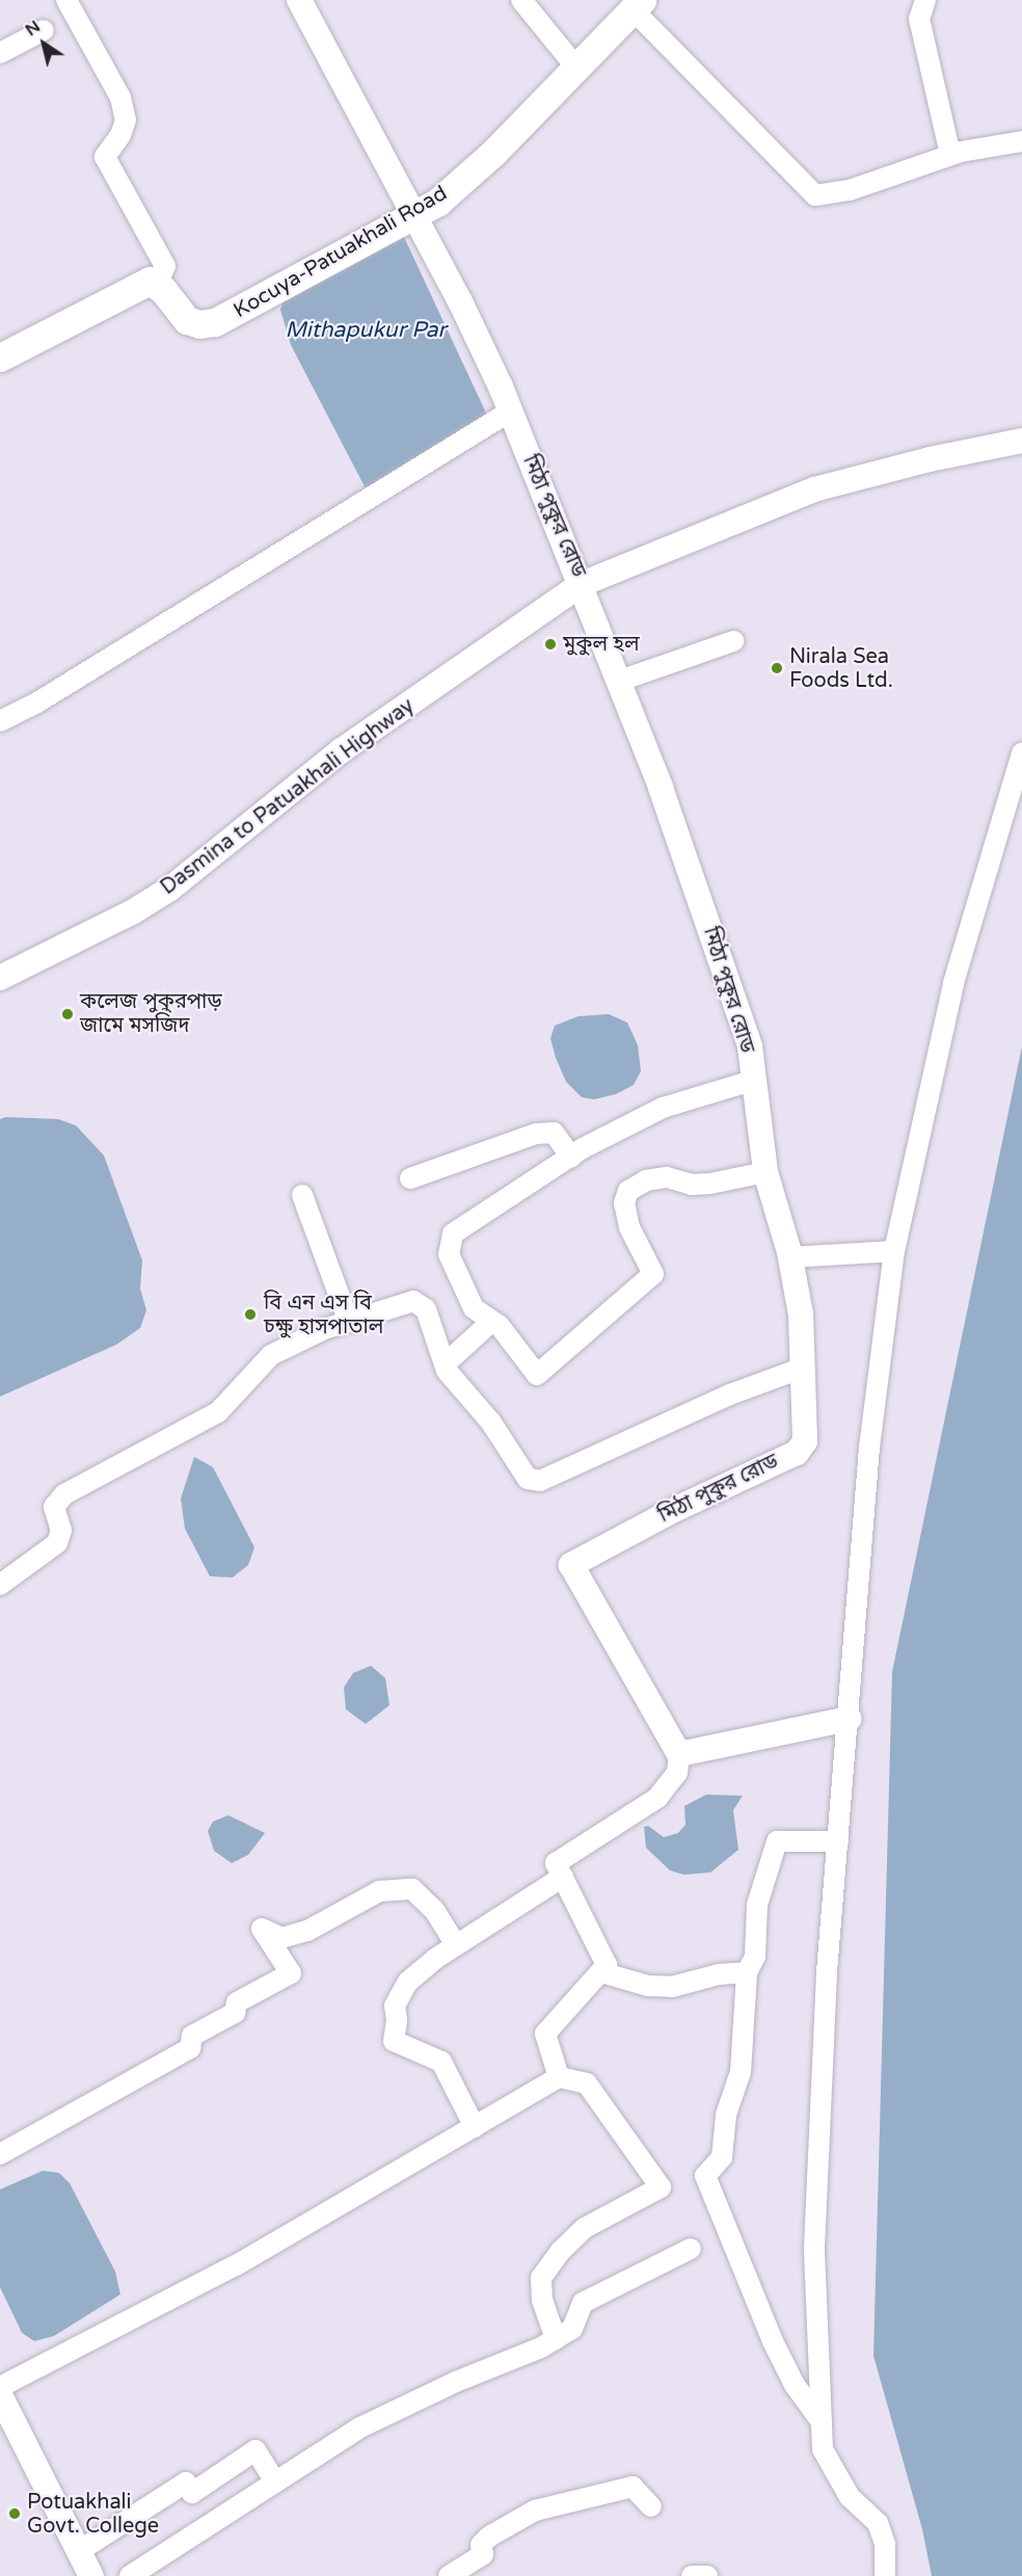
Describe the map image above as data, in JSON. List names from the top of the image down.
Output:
{
  "streets": {
    "main road": ["Kocuya-Patuakhali Road"],
    "street": ["মিঠা পুকুর রোড", "Dasmina to Patuakhali Highway"]
  },
  "crossings": [
    ["Kocuya-Patuakhali Road", "মিঠা পুকুর রোড"],
    ["মিঠা পুকুর রোড", "Dasmina to Patuakhali Highway"]
  ],
  "water": ["Mithapukur Par"],
  "places": [
    "মুকুল হল",
    "Nirala Sea Foods Ltd.",
    "কলেজ পুকুরপাড় জামে মসজিদ",
    "বি এন এস বি চক্ষু হাসপাতাল",
    "Potuakhali Govt. College"
  ],
  "north": "top left"
}
